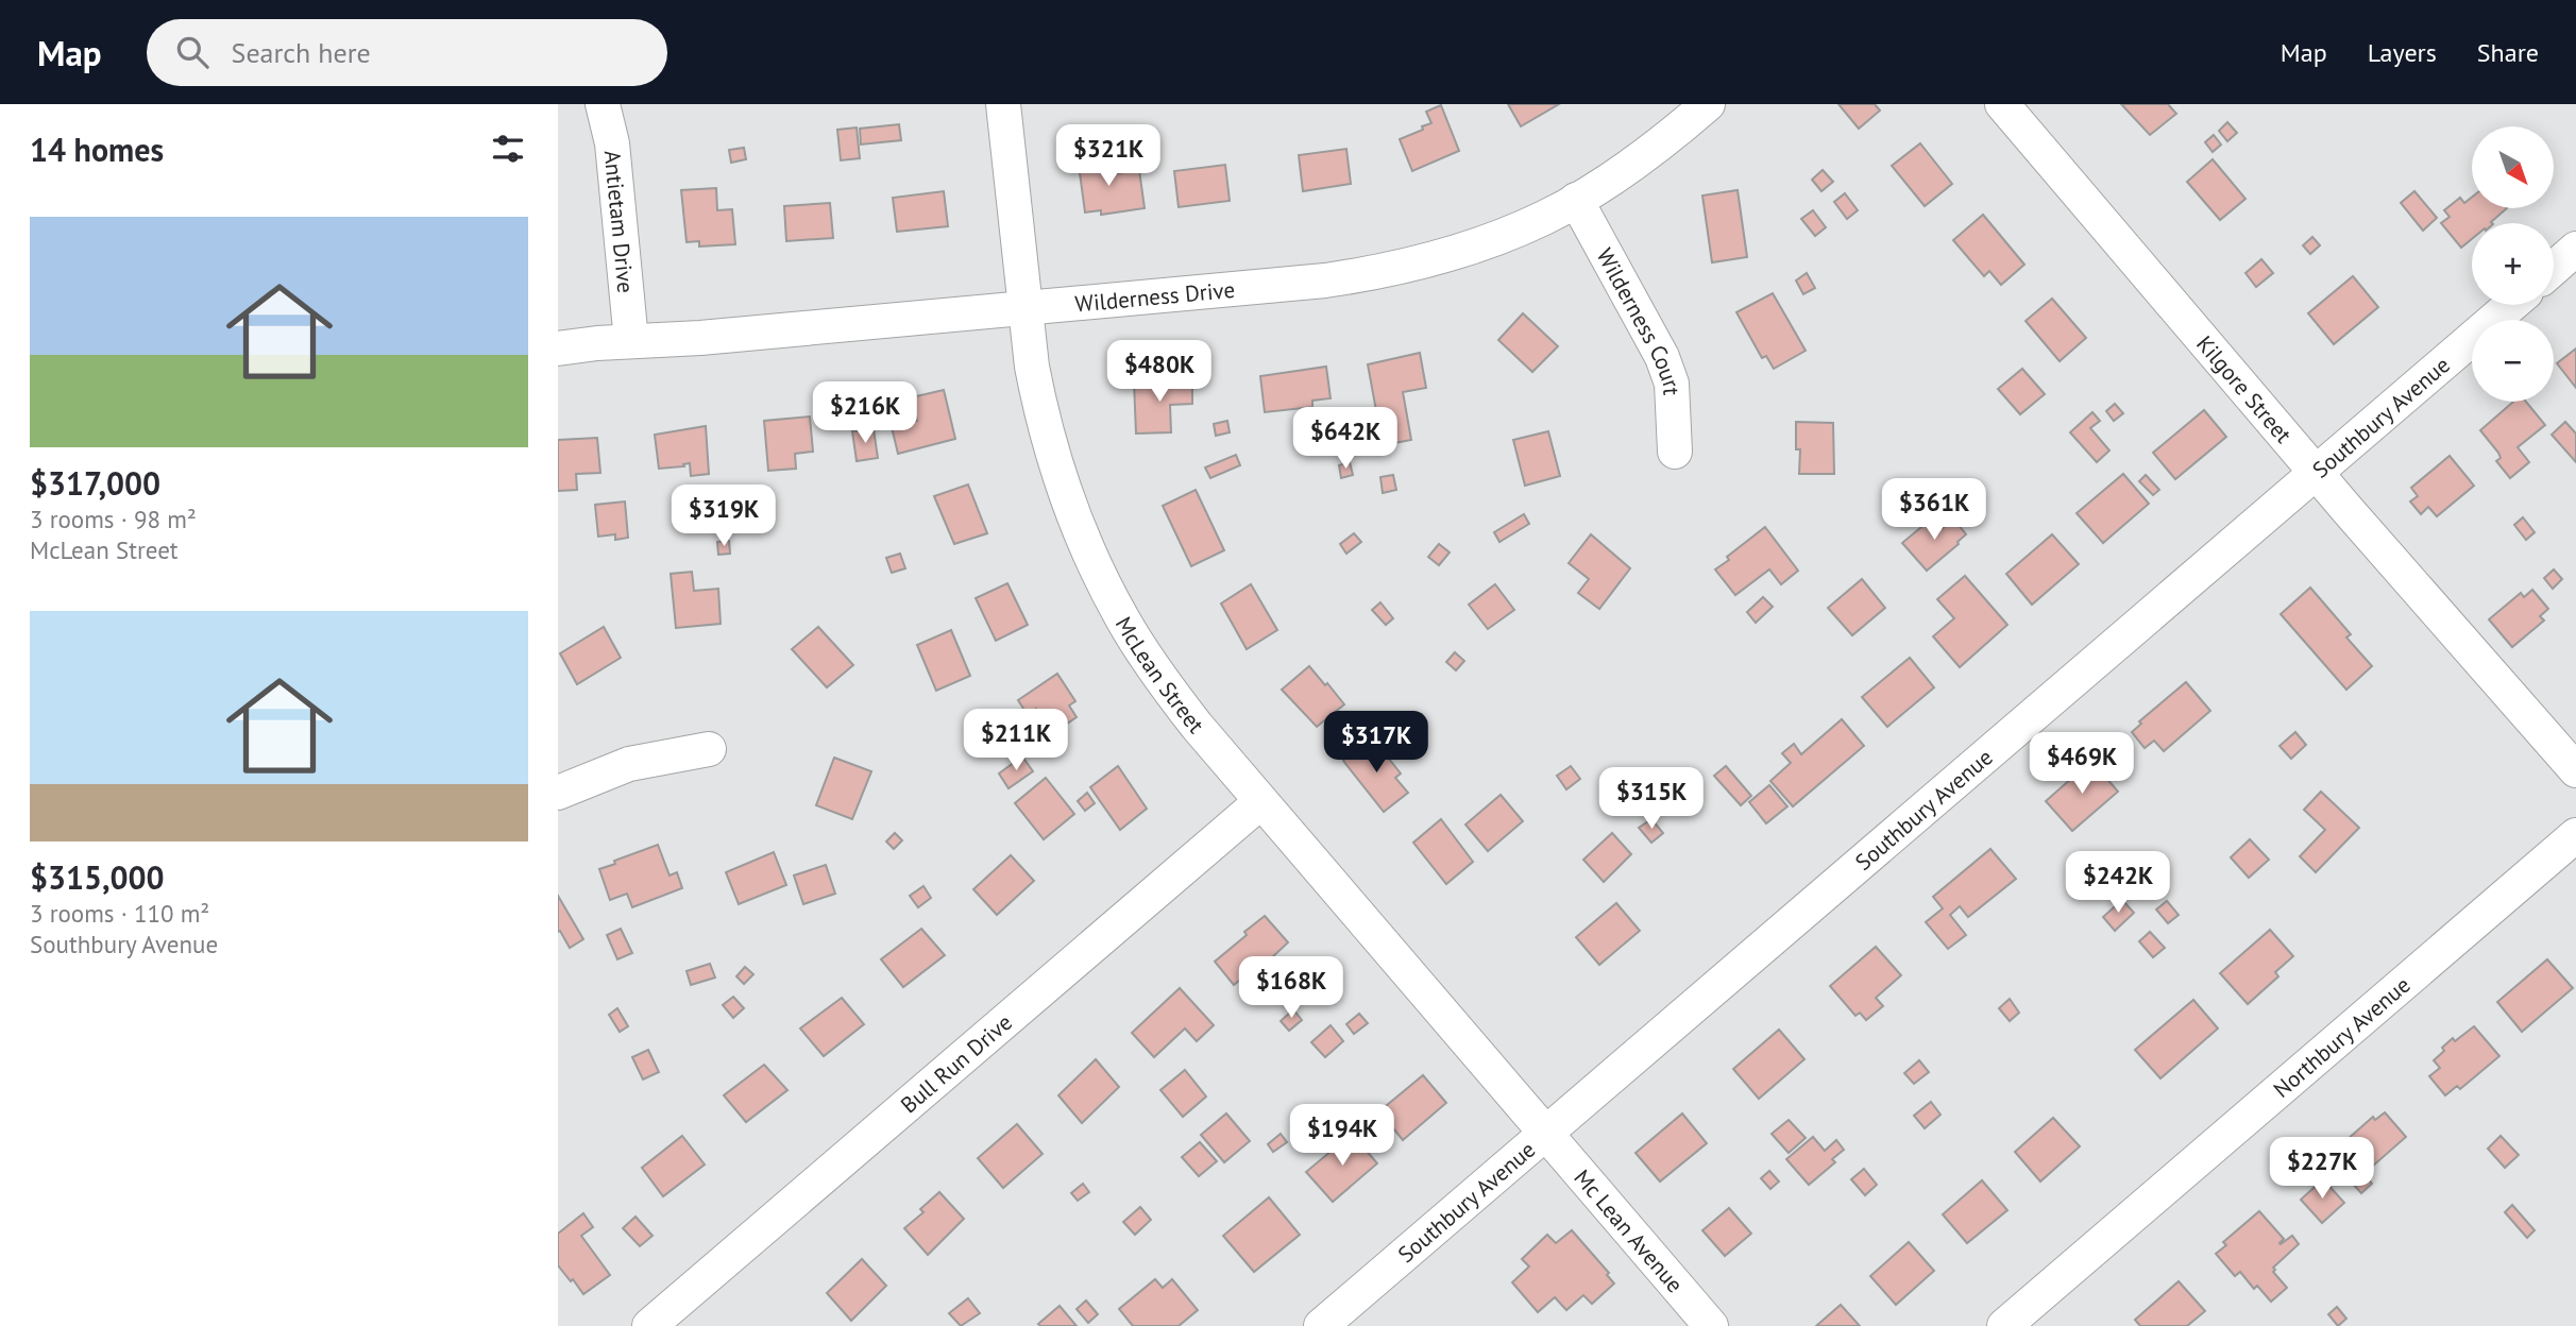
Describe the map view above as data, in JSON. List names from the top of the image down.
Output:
{
  "streets": {
    "street": [
      "Antietam Drive",
      "Wilderness Drive",
      "Wilderness Court",
      "Kilgore Street",
      "Southbury Avenue",
      "McLean Street",
      "Northbury Avenue",
      "Bull Run Drive",
      "Mc Lean Avenue"
    ]
  },
  "crossings": [
    ["Antietam Drive", "Wilderness Drive"],
    ["Wilderness Drive", "Wilderness Court"],
    ["Wilderness Drive", "McLean Street"],
    ["Kilgore Street", "Southbury Avenue"],
    ["Southbury Avenue", "McLean Street"],
    ["Southbury Avenue", "Mc Lean Avenue"],
    ["McLean Street", "Bull Run Drive"],
    ["McLean Street", "Mc Lean Avenue"]
  ],
  "north": "bottom right",
  "page": {
    "header": "Map",
    "search": "Search here",
    "nav": ["Map", "Layers", "Share"],
    "heading": "14 homes",
    "price": [
      "$321K",
      "$480K",
      "$216K",
      "$642K",
      "$361K",
      "$319K",
      "$211K",
      "$317K",
      "$469K",
      "$315K",
      "$242K",
      "$168K",
      "$194K",
      "$227K"
    ],
    "map_buttons": ["+", "−"],
    "list": [
      {
        "name": "$317,000",
        "note": "3 rooms · 98 m² · McLean Street"
      },
      {
        "name": "$315,000",
        "note": "3 rooms · 110 m² · Southbury Avenue"
      }
    ]
  }
}
